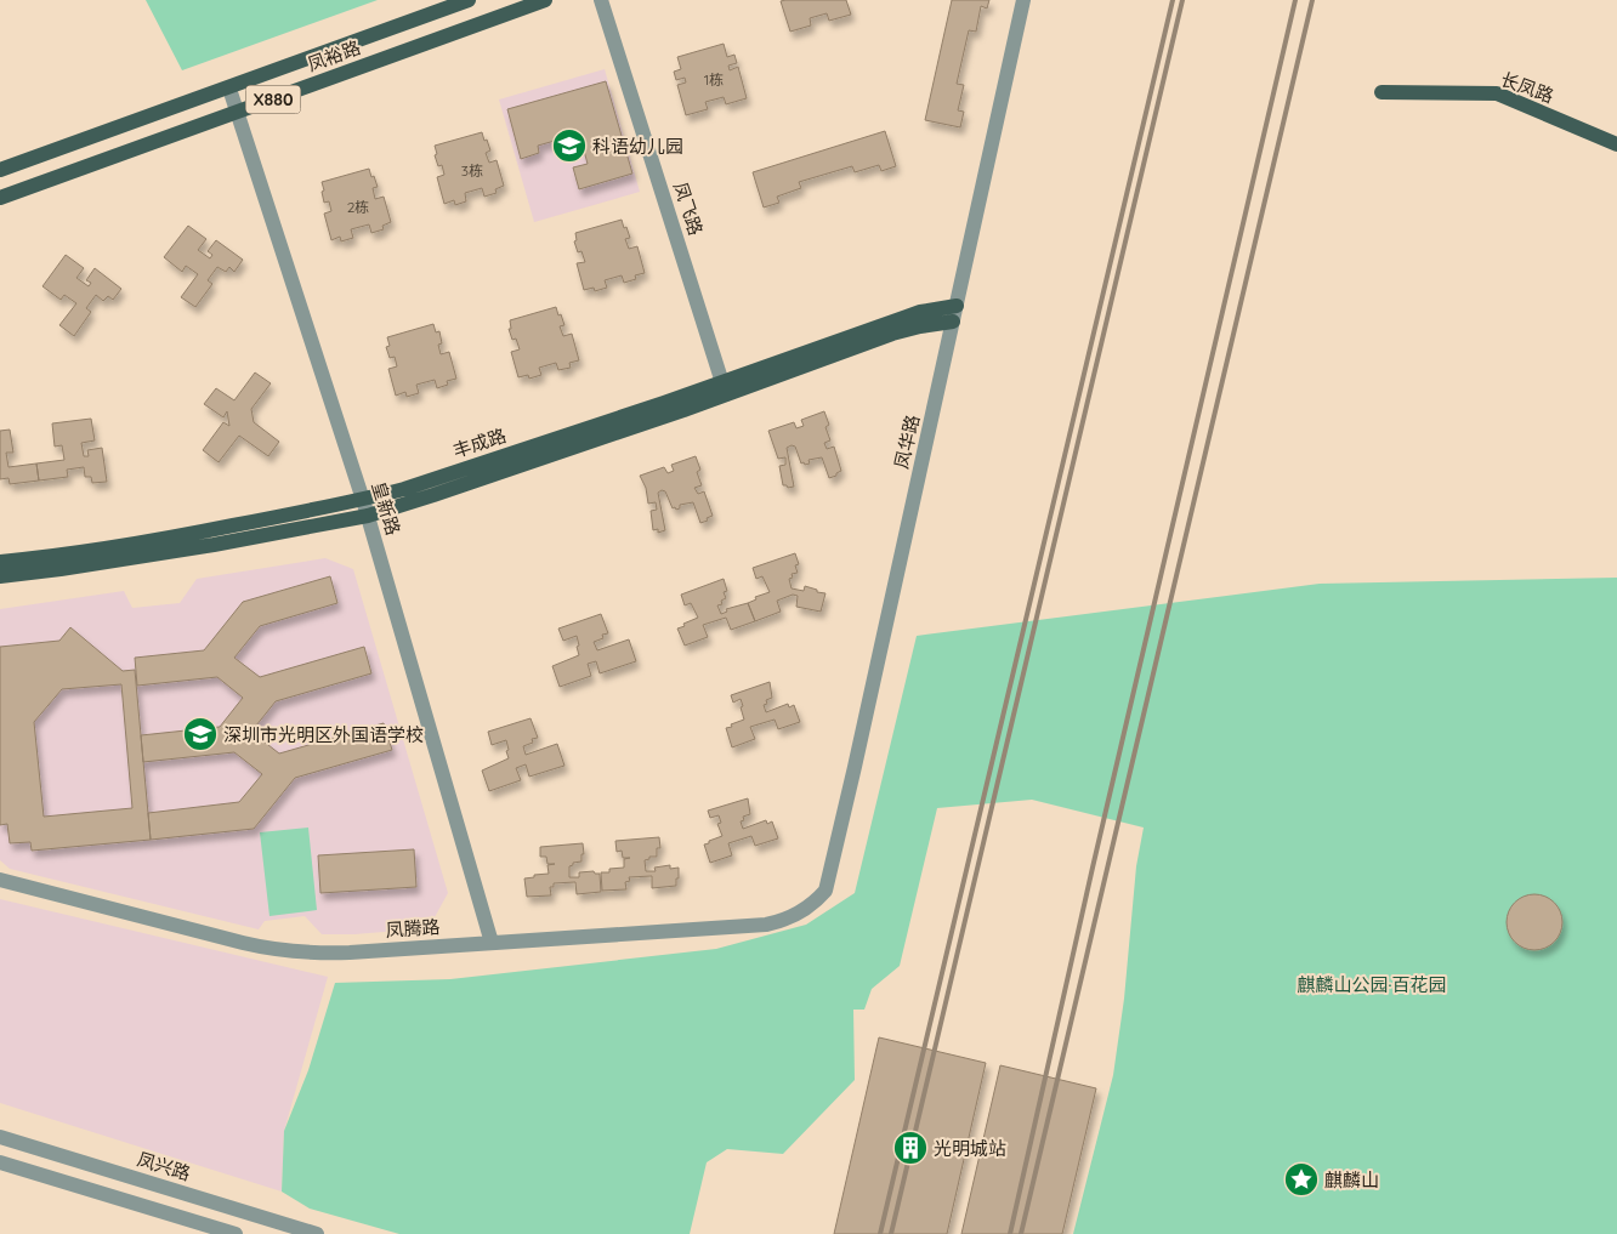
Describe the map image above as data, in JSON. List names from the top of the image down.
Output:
{
  "streets": {
    "main road": [
      "凤裕路",
      "长凤路",
      "X880",
      "丰成路"
    ],
    "street": [
      "凤飞路",
      "凤华路",
      "皇新路",
      "凤腾路",
      "凤兴路"
    ]
  },
  "crossings": [
    ["凤裕路", "皇新路"],
    ["凤飞路", "丰成路"],
    ["凤华路", "丰成路"],
    ["凤华路", "凤腾路"],
    ["丰成路", "皇新路"],
    ["皇新路", "凤腾路"]
  ],
  "parks": ["麒麟山公园·百花园"],
  "places": {
    "school or university": ["科语幼儿园", "深圳市光明区外国语学校"],
    "building": ["光明城站"],
    "place": ["麒麟山"]
  },
  "house_numbers": ["1栋", "3栋", "2栋"]
}
